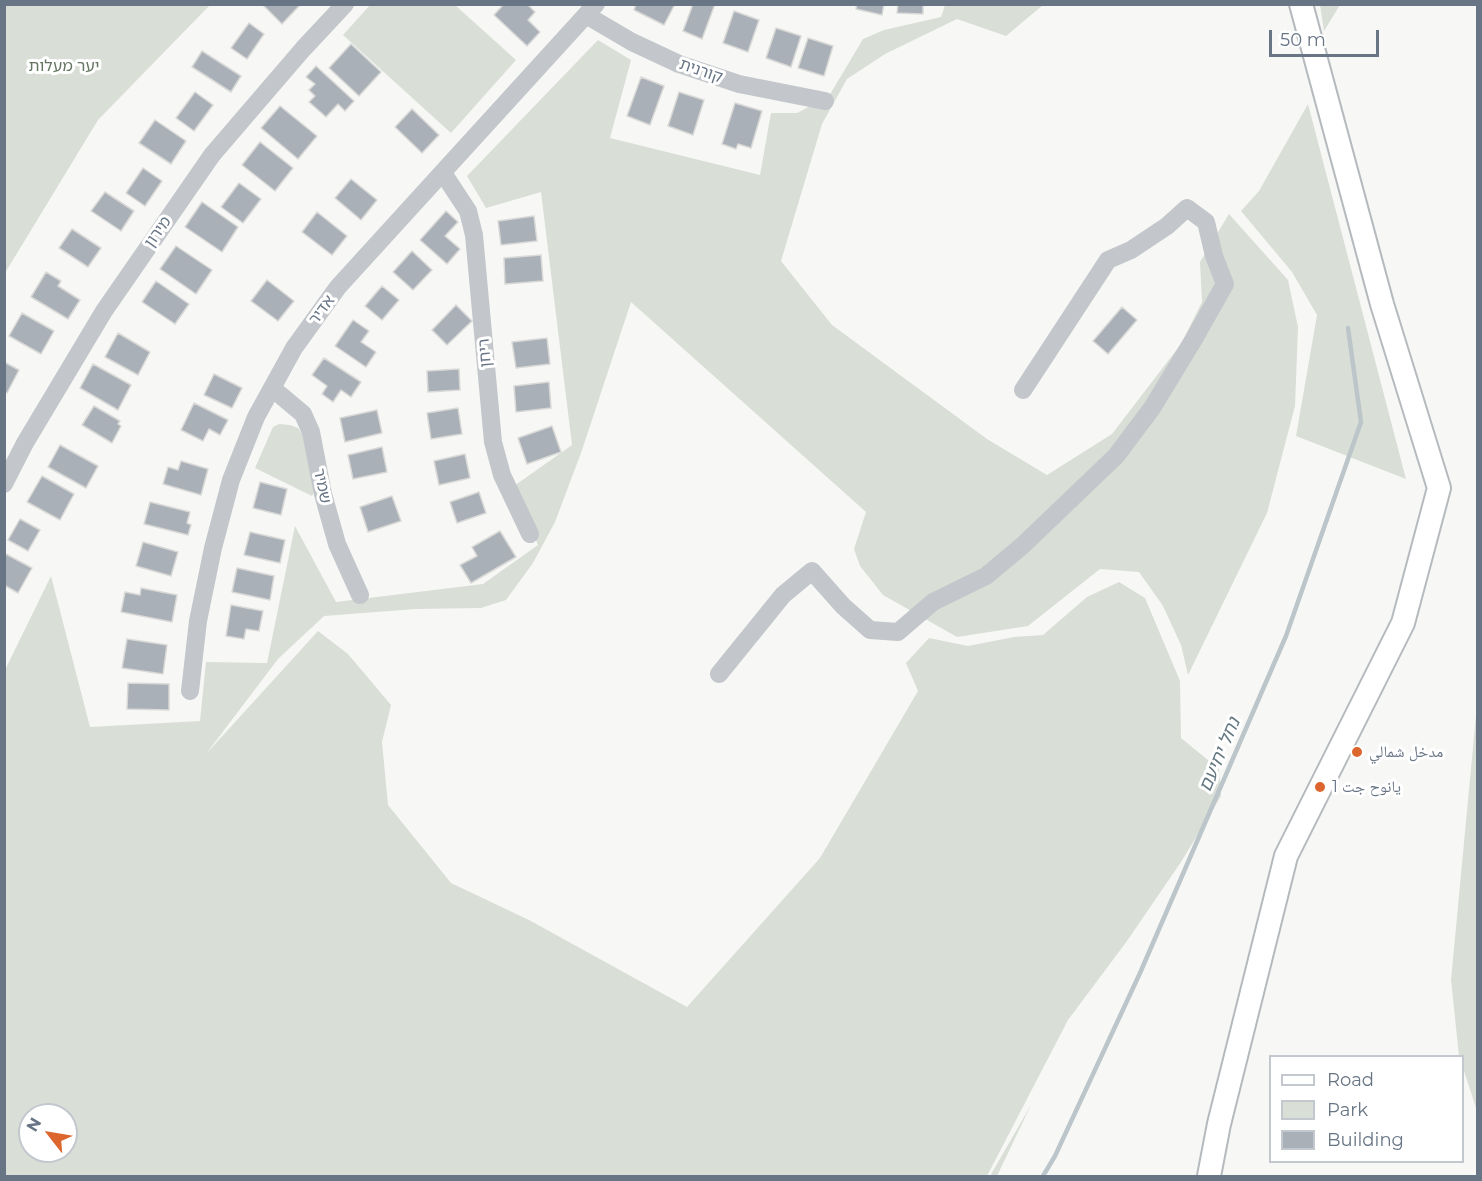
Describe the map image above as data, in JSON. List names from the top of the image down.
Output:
{
  "streets": {
    "street": [
      "קורנית",
      "מירון",
      "אדיר",
      "ריחן",
      "שמיר"
    ]
  },
  "crossings": [
    ["קורנית", "אדיר"],
    ["אדיר", "ריחן"],
    ["אדיר", "שמיר"]
  ],
  "water": ["נחל יחיעם"],
  "parks": ["יער מעלות"],
  "places": ["مدخل شمالي", "يانوح جت 1"],
  "legend": ["Road", "Park", "Building"],
  "scale_bar": "50 m",
  "north": "top left"
}
